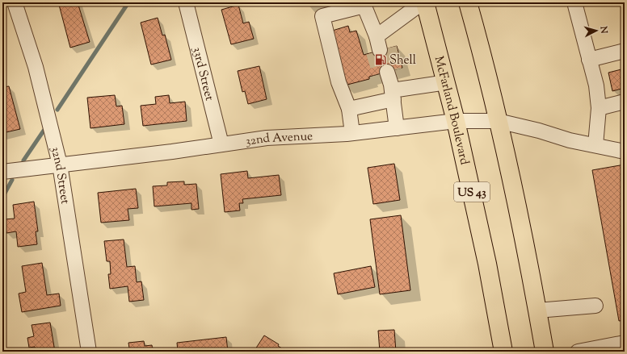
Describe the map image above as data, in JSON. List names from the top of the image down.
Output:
{
  "streets": {
    "highway": ["McFarland Boulevard", "US 43"],
    "street": ["33rd Street", "32nd Avenue", "32nd Street"]
  },
  "crossings": [
    ["33rd Street", "32nd Avenue"],
    ["McFarland Boulevard", "32nd Avenue"],
    ["32nd Avenue", "32nd Street"]
  ],
  "places": {
    "fuel station": ["Shell"]
  },
  "north": "right"
}
